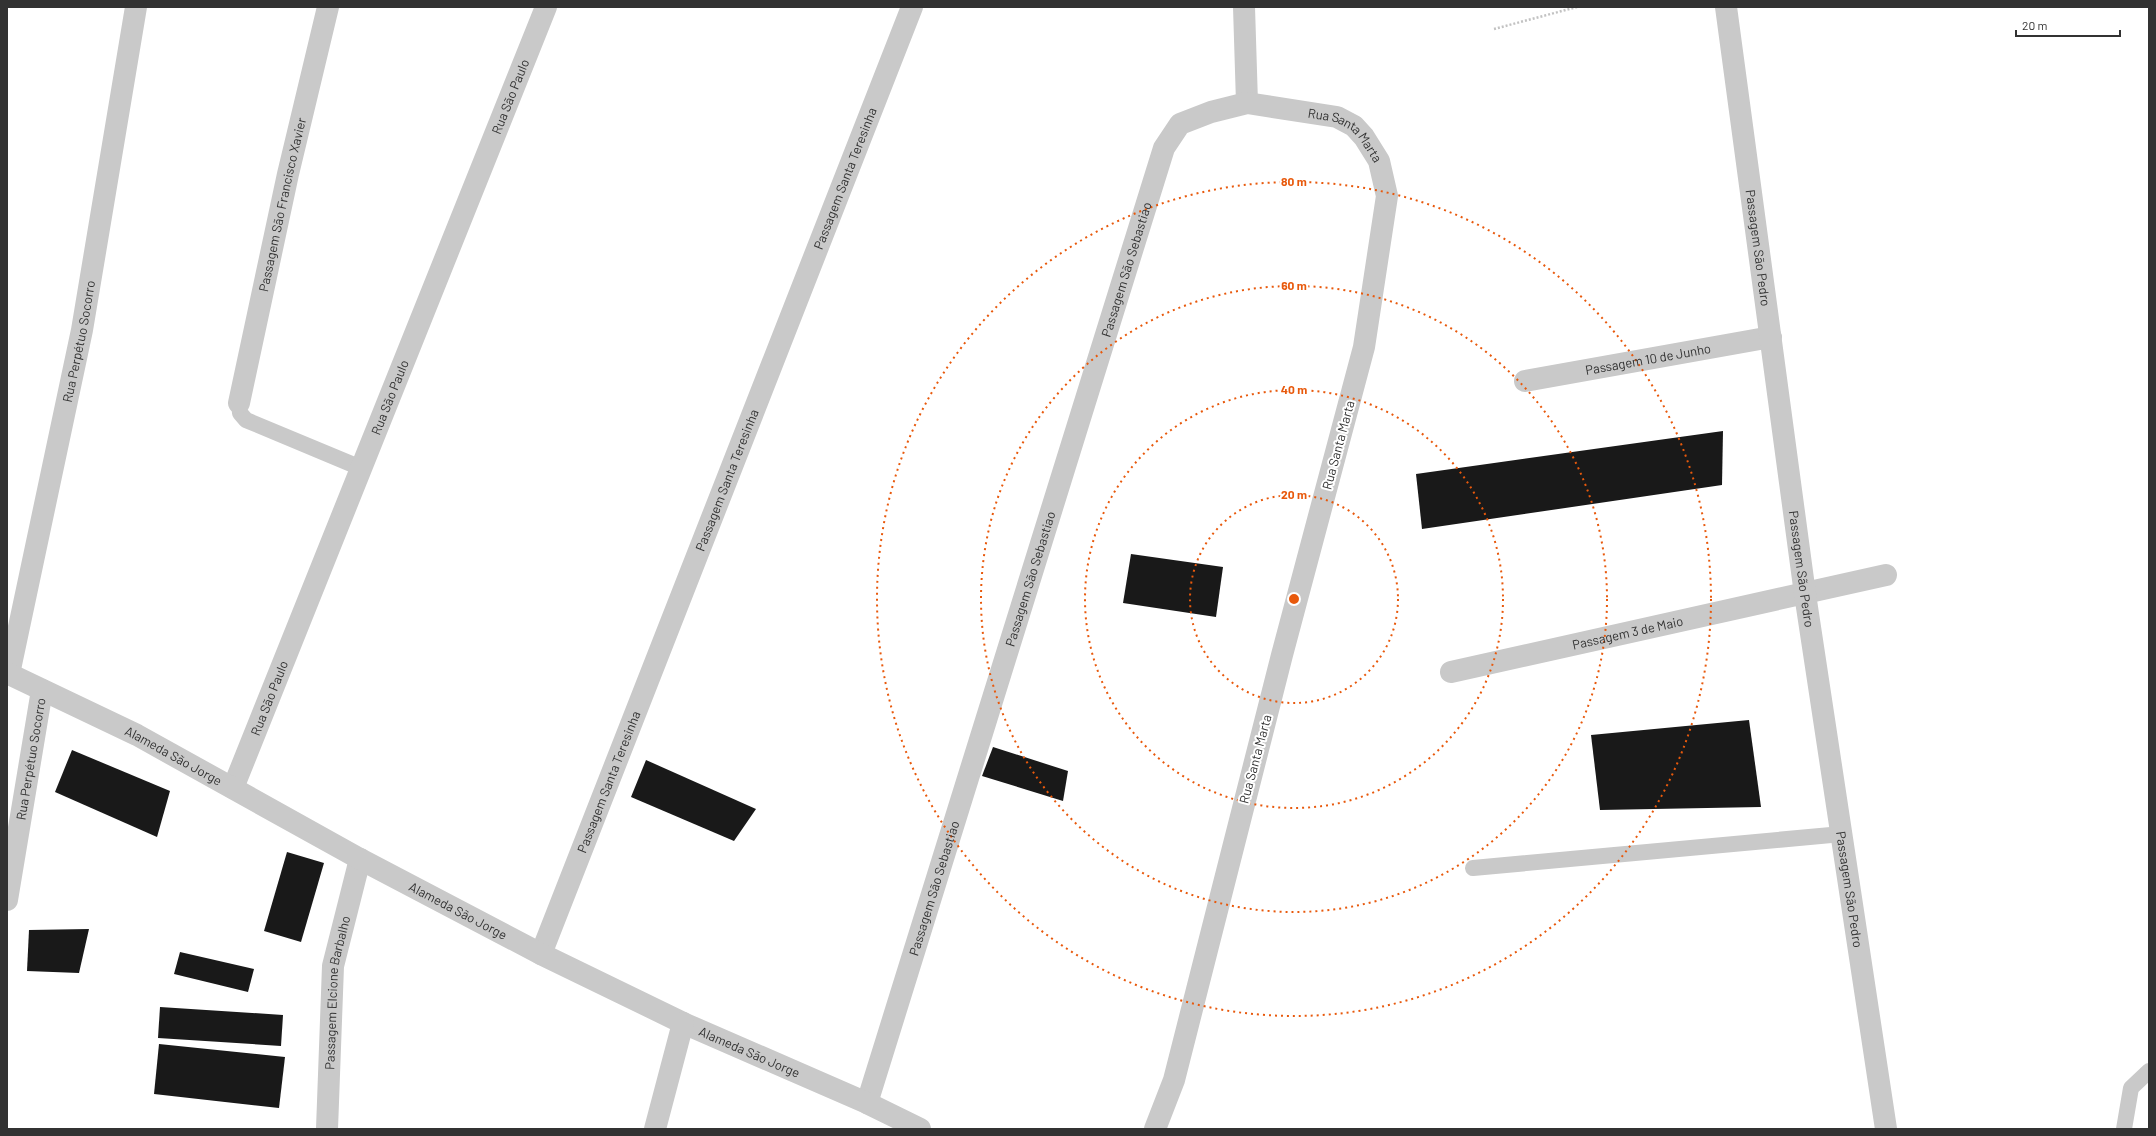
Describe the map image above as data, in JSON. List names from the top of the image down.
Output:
{
  "streets": {
    "street": [
      "Rua São Paulo",
      "Rua Santa Marta",
      "Passagem Santa Teresinha",
      "Passagem São Francisco Xavier",
      "Passagem São Pedro",
      "Passagem São Sebastiao",
      "Rua Perpétuo Socorro",
      "Passagem 10 de Junho",
      "Passagem 3 de Maio",
      "Alameda São Jorge",
      "Passagem Elcione Barbalho"
    ]
  },
  "crossings": [
    ["Rua São Paulo", "Alameda São Jorge"],
    ["Rua Santa Marta", "Passagem São Sebastiao"],
    ["Passagem Santa Teresinha", "Alameda São Jorge"],
    ["Passagem São Pedro", "Passagem 10 de Junho"],
    ["Passagem São Pedro", "Passagem 3 de Maio"],
    ["Passagem São Sebastiao", "Alameda São Jorge"],
    ["Rua Perpétuo Socorro", "Alameda São Jorge"],
    ["Alameda São Jorge", "Passagem Elcione Barbalho"]
  ],
  "scale_bar": "20 m",
  "rings": [
    "80 m",
    "60 m",
    "40 m",
    "20 m"
  ]
}
